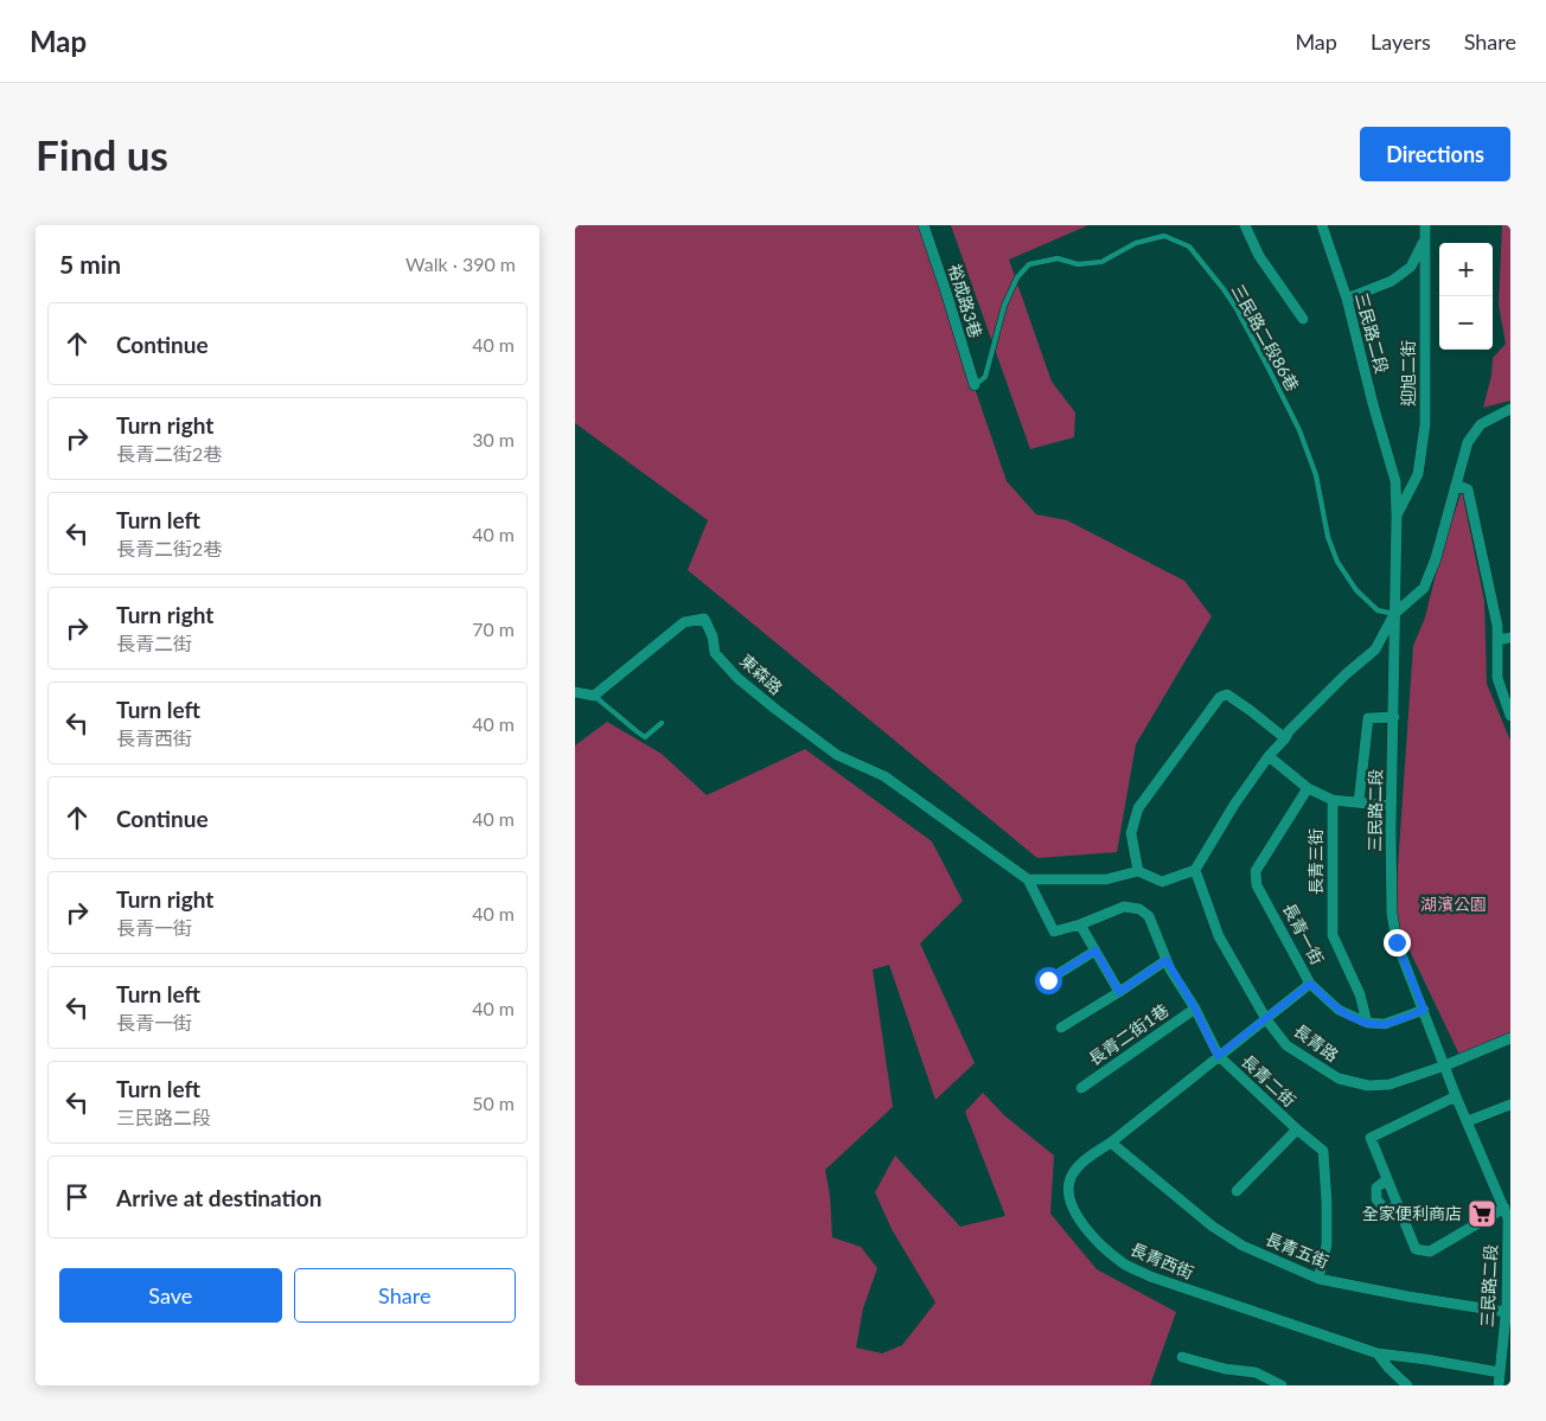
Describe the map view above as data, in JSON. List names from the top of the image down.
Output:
{
  "streets": {
    "street": [
      "裕成路3巷",
      "三民路二段",
      "迎旭二街",
      "東森路",
      "長青三街",
      "長青一街",
      "長青二街1巷",
      "長青路",
      "長青二街",
      "長青五街",
      "長青西街"
    ],
    "lane": ["三民路二段86巷"]
  },
  "crossings": [
    ["裕成路3巷", "三民路二段86巷"],
    ["三民路二段", "三民路二段86巷"],
    ["三民路二段", "迎旭二街"],
    ["三民路二段", "長青路"],
    ["三民路二段", "長青五街"],
    ["三民路二段", "長青西街"],
    ["長青三街", "長青一街"],
    ["長青一街", "長青西街"],
    ["長青二街1巷", "長青二街"],
    ["長青路", "長青西街"],
    ["長青二街", "長青西街"],
    ["長青五街", "長青西街"]
  ],
  "parks": ["湖濱公園"],
  "places": {
    "supermarket": ["全家便利商店"]
  },
  "page": {
    "header": "Map",
    "nav": ["Map", "Layers", "Share"],
    "buttons": [
      "Directions",
      ["Save", "Share"]
    ],
    "title": "Find us",
    "heading": ["5 min", "Walk · 390 m"],
    "map_buttons": ["+", "−"],
    "list": [
      ["Continue", "40 m"],
      ["Turn right", "長青二街2巷", "30 m"],
      ["Turn left", "長青二街2巷", "40 m"],
      ["Turn right", "長青二街", "70 m"],
      ["Turn left", "長青西街", "40 m"],
      ["Continue", "40 m"],
      ["Turn right", "長青一街", "40 m"],
      ["Turn left", "長青一街", "40 m"],
      ["Turn left", "三民路二段", "50 m"],
      "Arrive at destination"
    ]
  }
}
